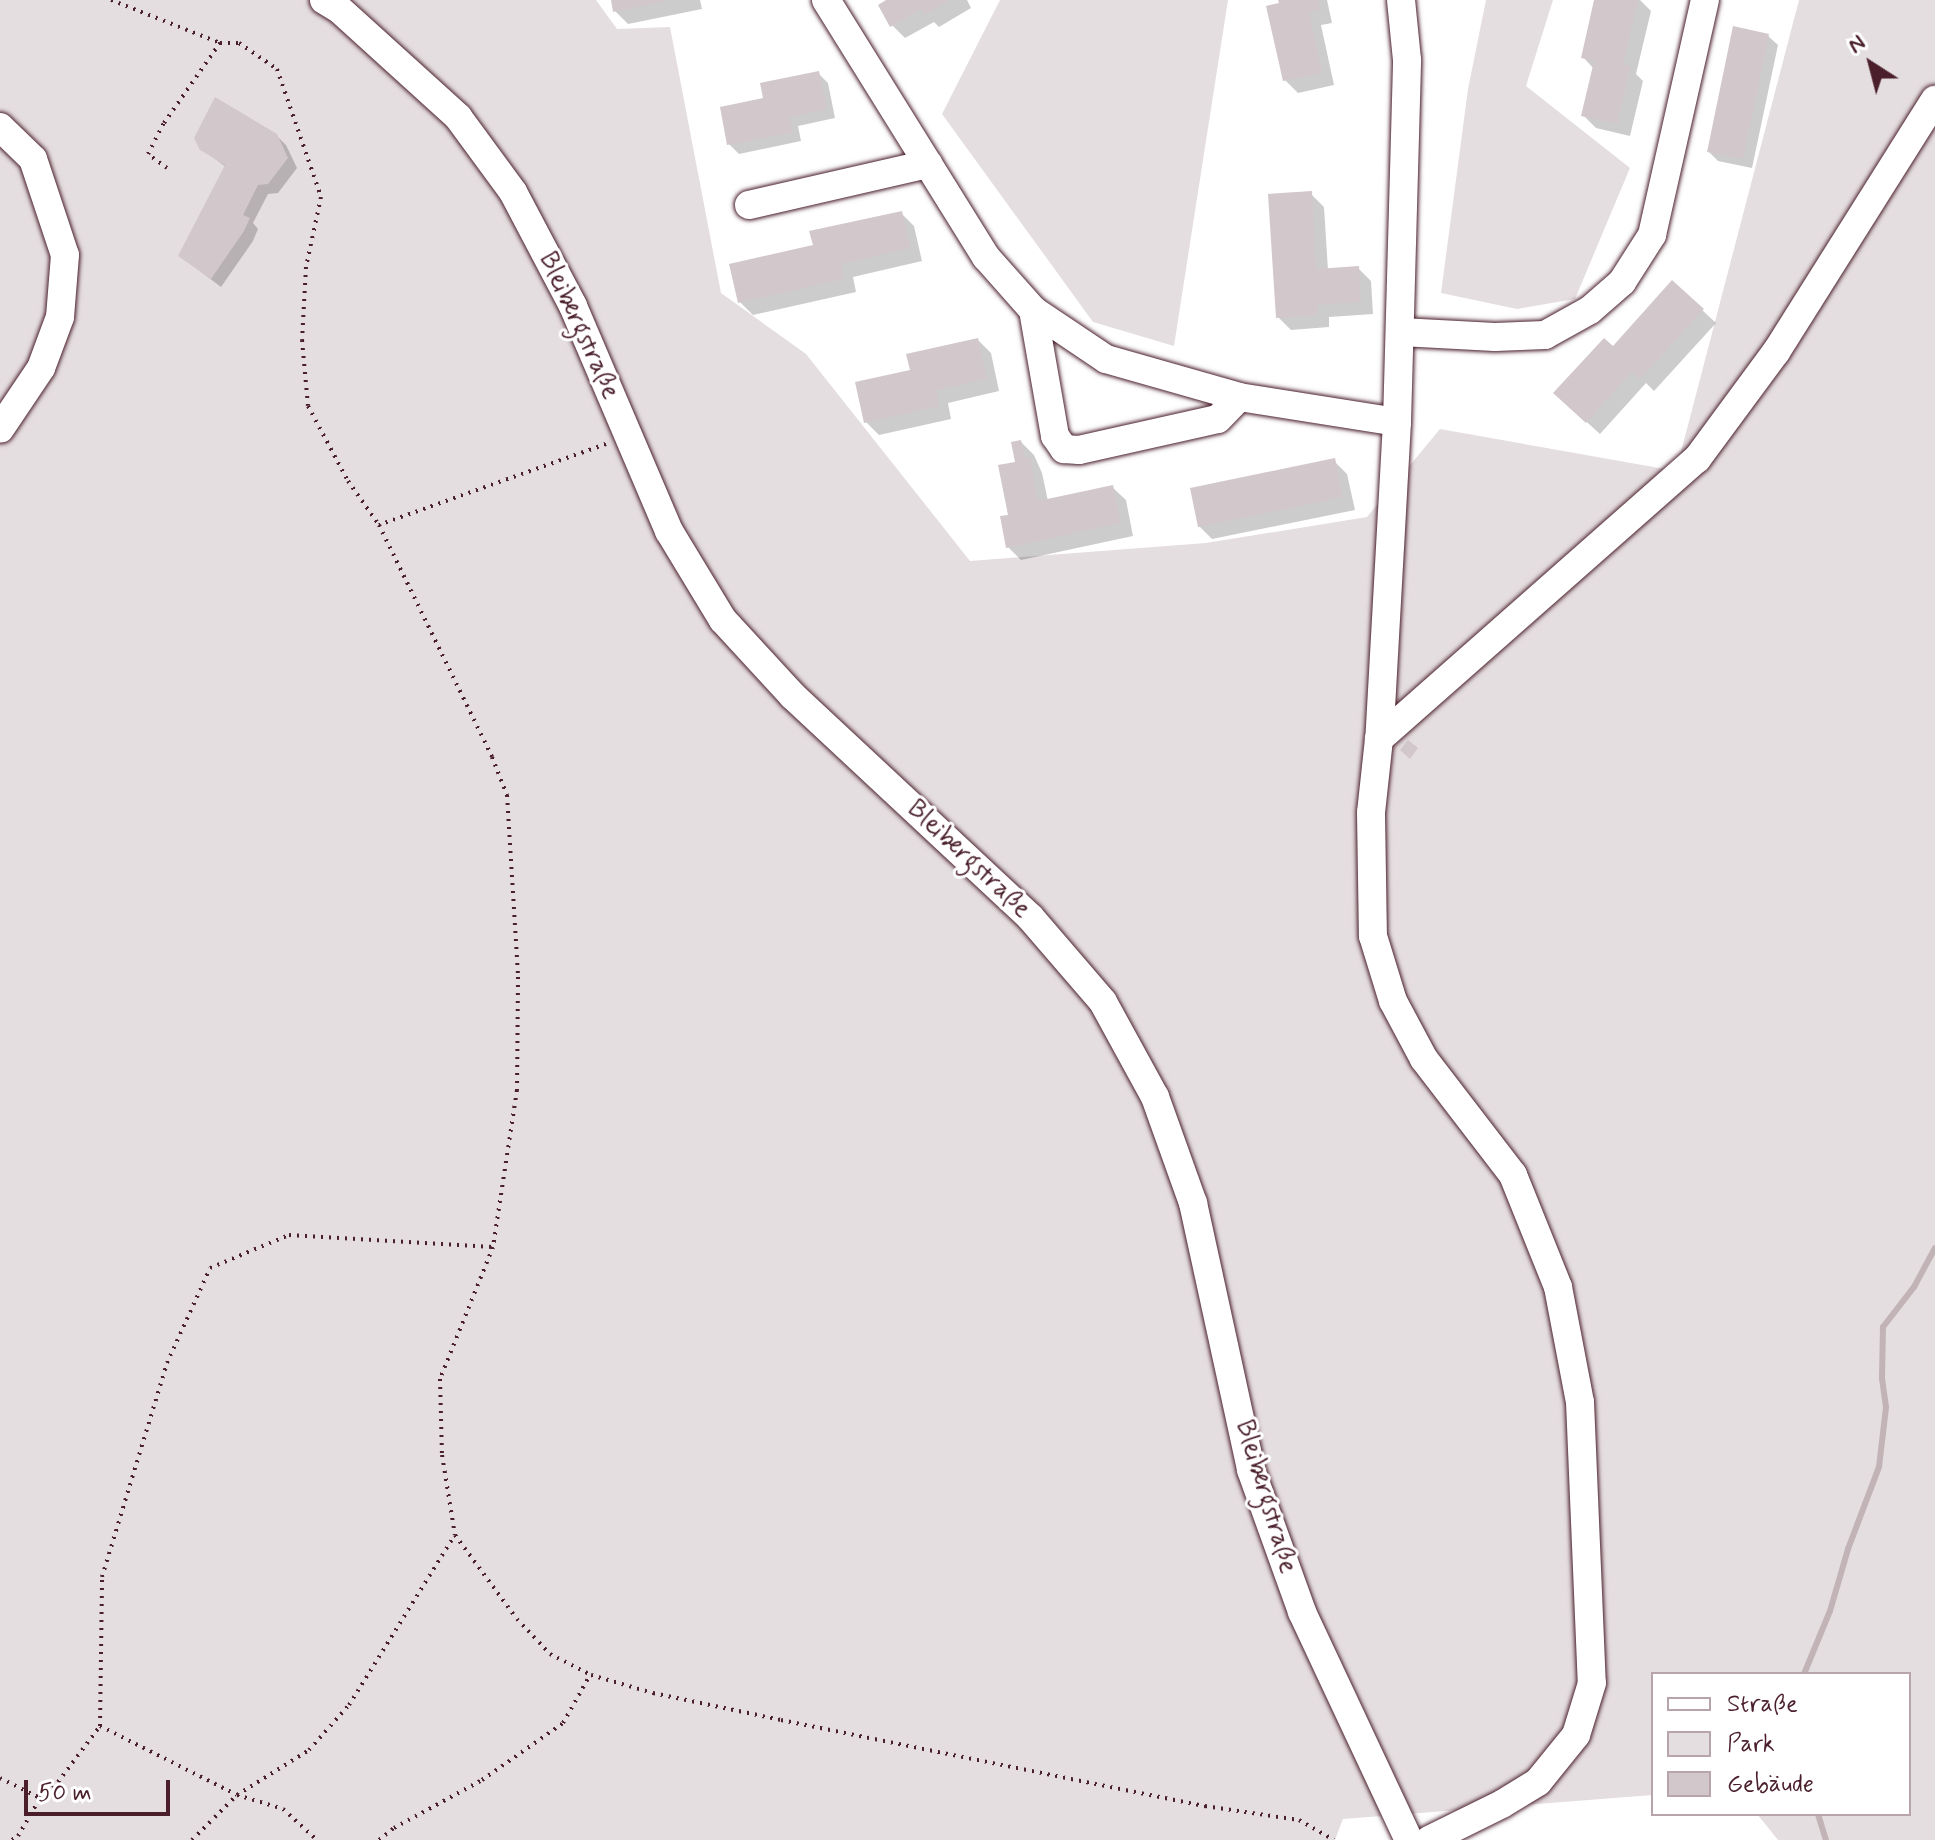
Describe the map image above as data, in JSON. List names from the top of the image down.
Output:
{
  "streets": {
    "street": ["Bleibergstraße"]
  },
  "legend": ["Straße", "Park", "Gebäude"],
  "scale_bar": "50 m",
  "north": "top left"
}
